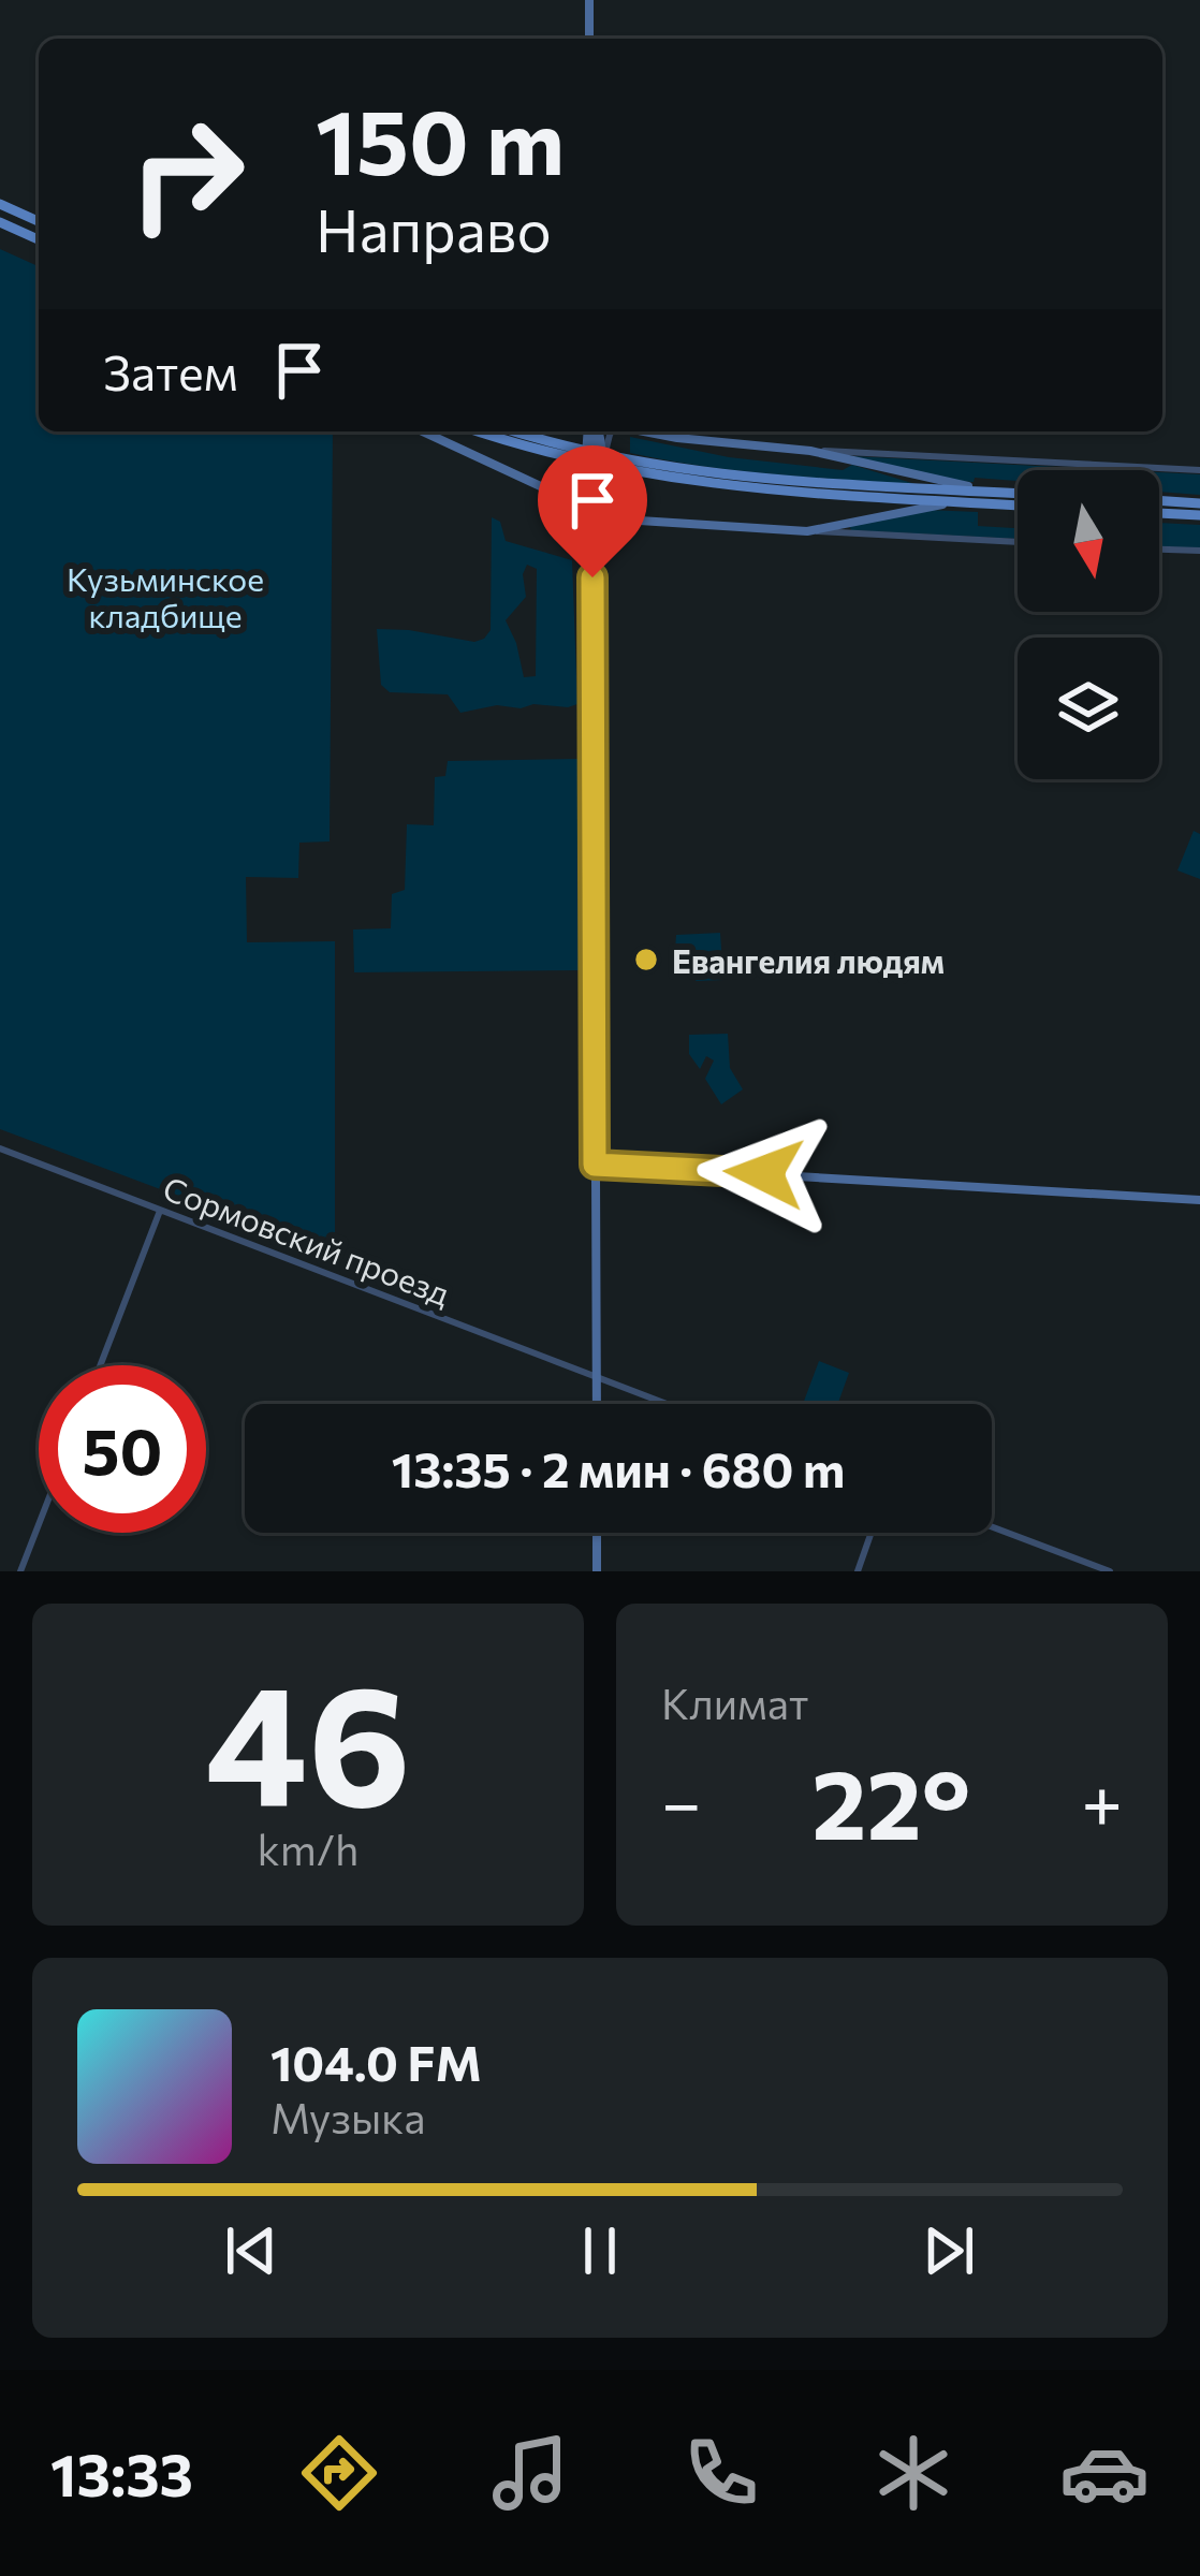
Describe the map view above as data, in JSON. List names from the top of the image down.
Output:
{
  "streets": {
    "street": ["Сормовский проезд"]
  },
  "parks": ["Кузьминское кладбище"],
  "places": ["Евангелия людям"],
  "north": "bottom",
  "page": {
    "turn": ["150 m", "Направо"],
    "then": "Затем",
    "limit": "50",
    "trip": "13:35 · 2 мин · 680 m",
    "tile": [
      ["46", "km/h"],
      "Климат"
    ],
    "heat": ["−", "22°", "+"],
    "song": ["104.0 FM", "Музыка"],
    "tabs": "13:33"
  }
}
